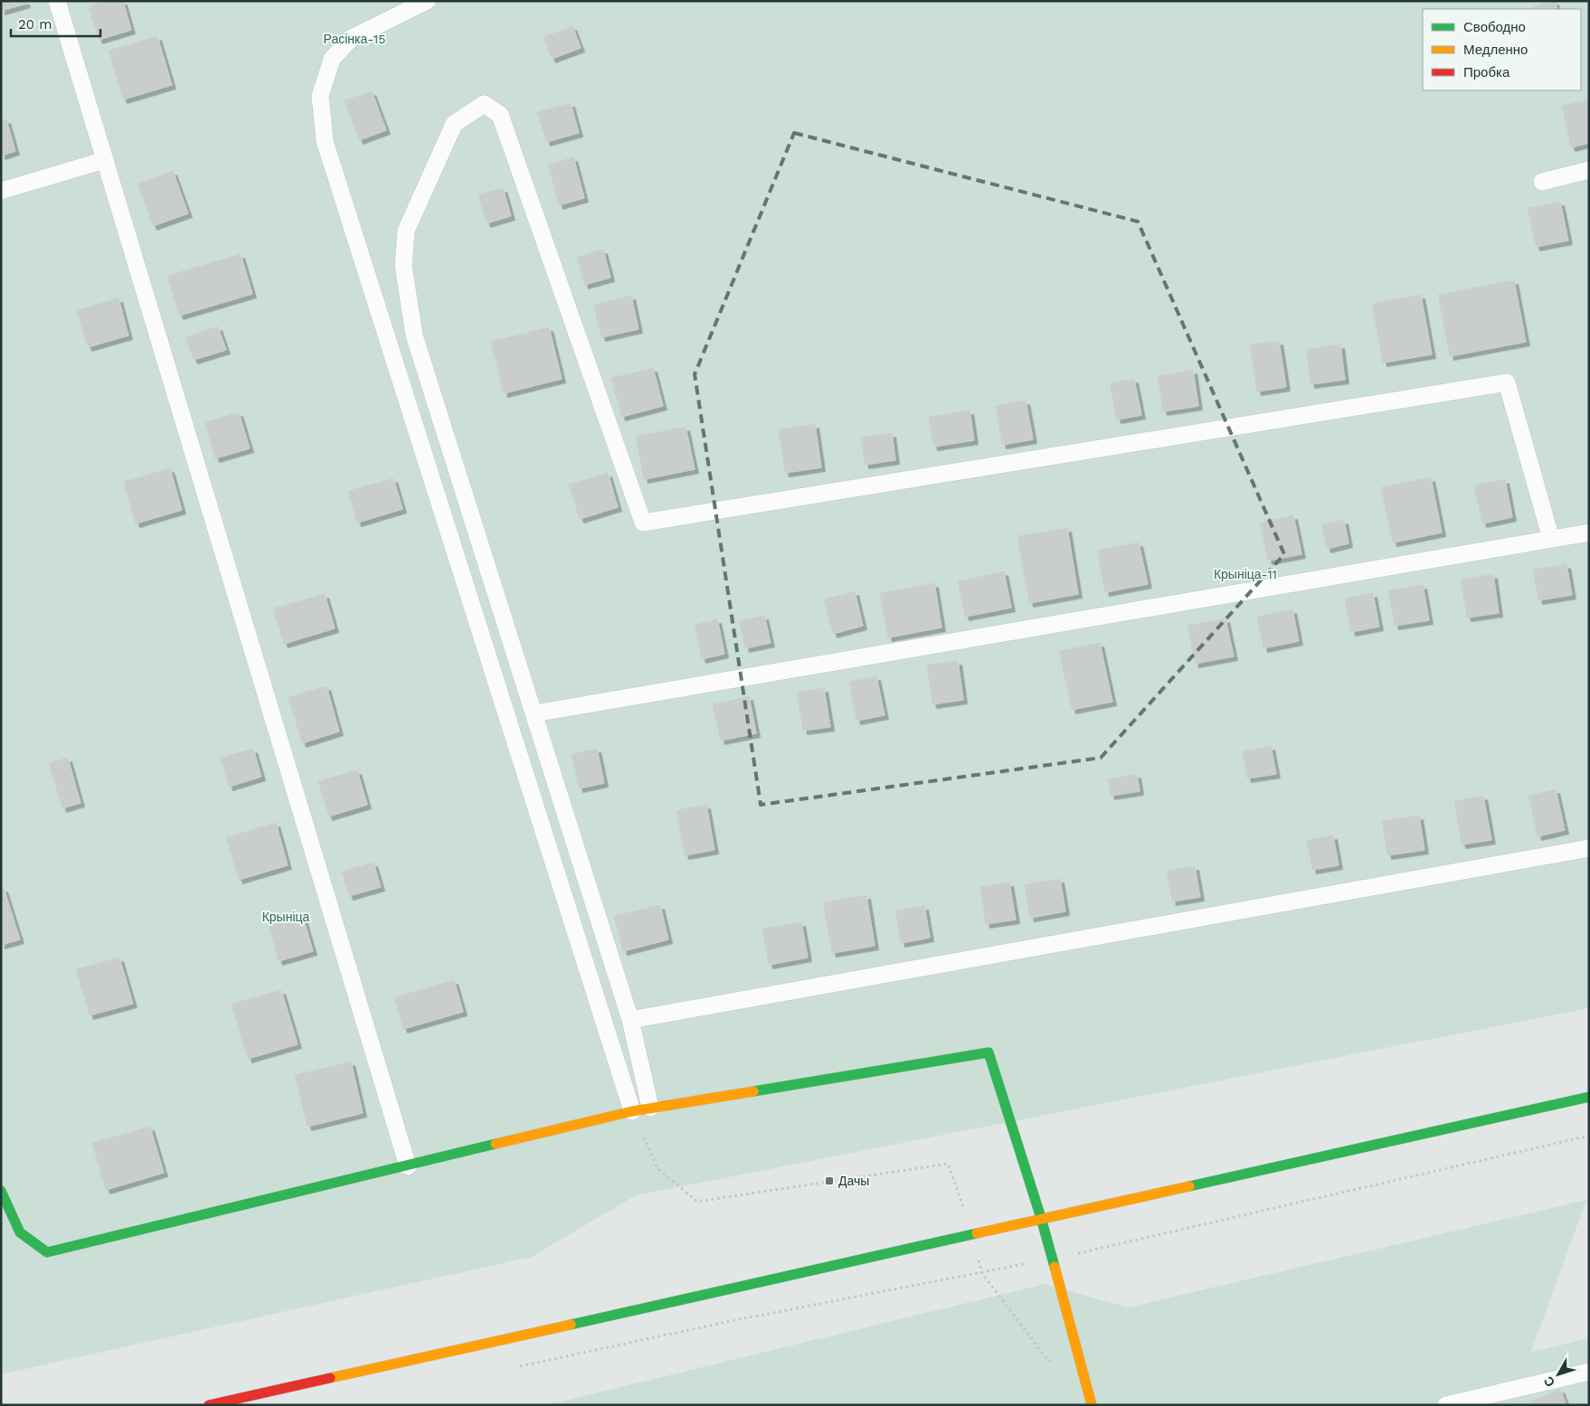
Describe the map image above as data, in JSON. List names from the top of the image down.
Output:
{
  "parks": ["Расінка-15", "Крыніца-11", "Крыніца"],
  "places": {
    "transit": ["Дачы"]
  },
  "legend": ["Свободно", "Медленно", "Пробка"],
  "scale_bar": "20 m",
  "north": "bottom left"
}
